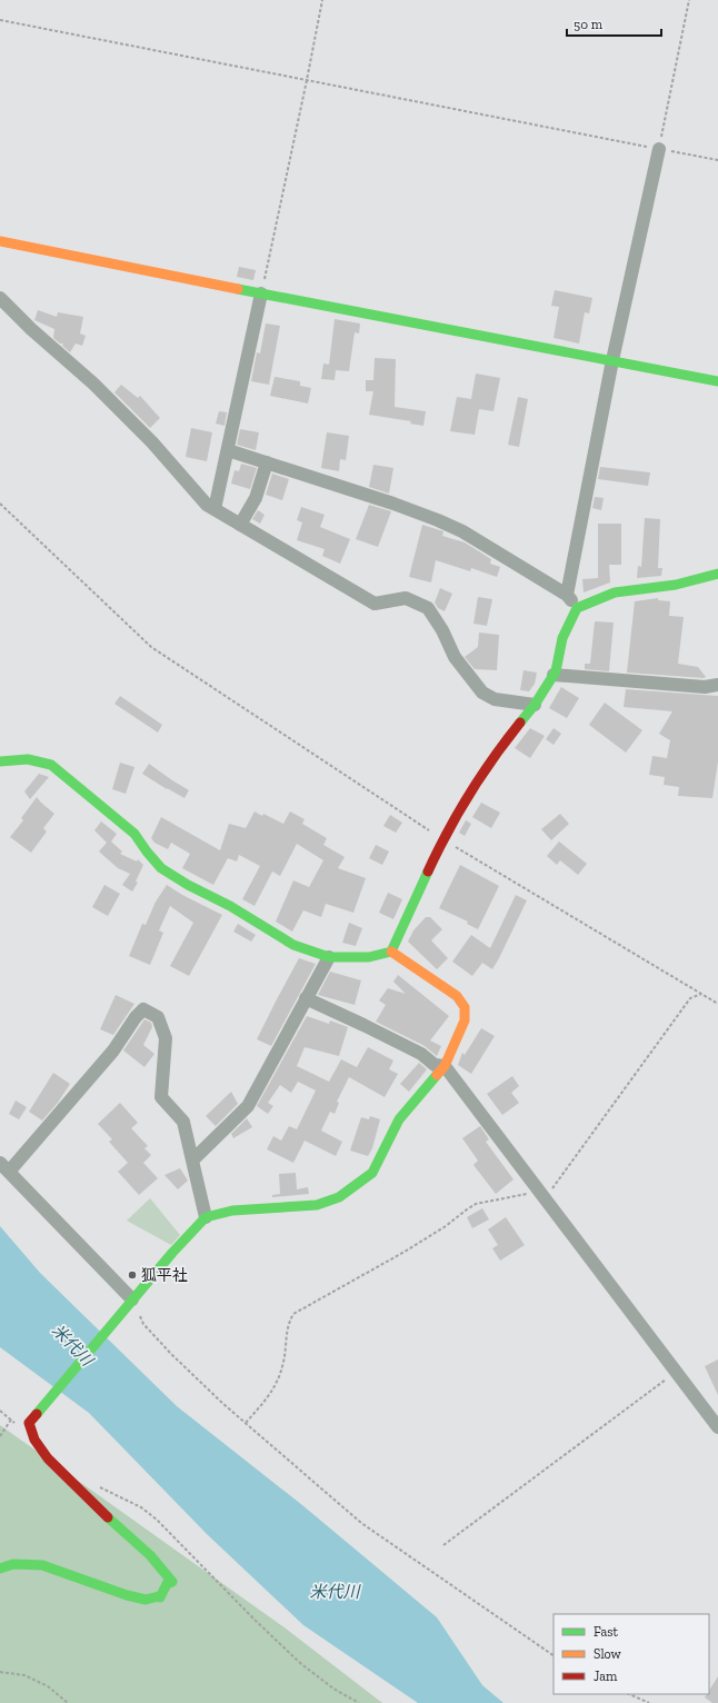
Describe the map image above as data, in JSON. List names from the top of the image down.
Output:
{
  "water": ["米代川"],
  "places": ["狐平社"],
  "legend": ["Fast", "Slow", "Jam"],
  "scale_bar": "50 m"
}
